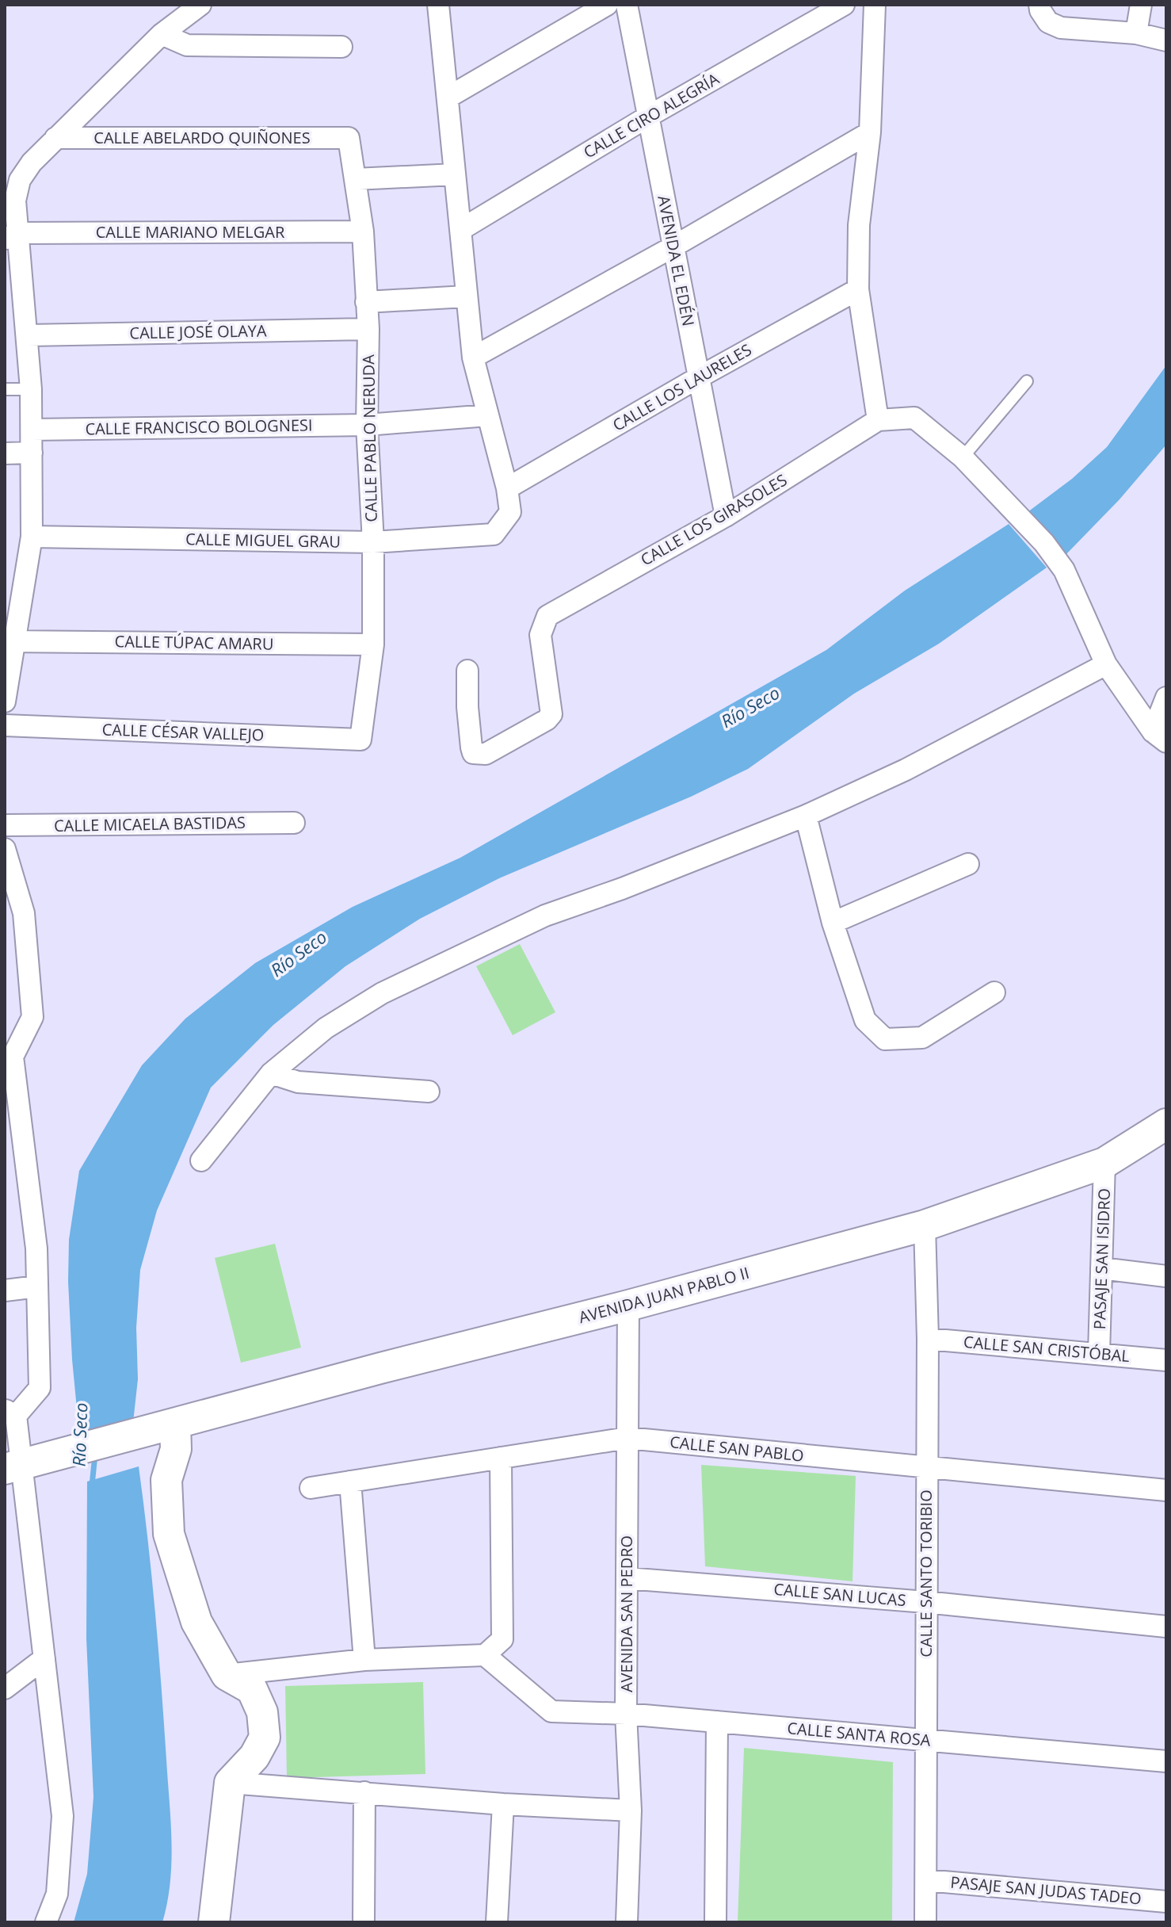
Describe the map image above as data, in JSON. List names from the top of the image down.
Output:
{
  "streets": {
    "street": [
      "CALLE CIRO ALEGRÍA",
      "CALLE ABELARDO QUIÑONES",
      "CALLE MARIANO MELGAR",
      "AVENIDA EL EDÉN",
      "CALLE JOSÉ OLAYA",
      "CALLE LOS LAURELES",
      "CALLE FRANCISCO BOLOGNESI",
      "CALLE PABLO NERUDA",
      "CALLE LOS GIRASOLES",
      "CALLE MIGUEL GRAU",
      "CALLE TÚPAC AMARU",
      "CALLE CÉSAR VALLEJO",
      "CALLE MICAELA BASTIDAS",
      "PASAJE SAN ISIDRO",
      "AVENIDA JUAN PABLO II",
      "CALLE SAN CRISTÓBAL",
      "CALLE SAN PABLO",
      "CALLE SANTO TORIBIO",
      "CALLE SAN LUCAS",
      "AVENIDA SAN PEDRO",
      "CALLE SANTA ROSA",
      "PASAJE SAN JUDAS TADEO"
    ]
  },
  "crossings": [
    ["CALLE CIRO ALEGRÍA", "AVENIDA EL EDÉN"],
    ["CALLE ABELARDO QUIÑONES", "CALLE PABLO NERUDA"],
    ["CALLE MARIANO MELGAR", "CALLE PABLO NERUDA"],
    ["AVENIDA EL EDÉN", "CALLE LOS LAURELES"],
    ["AVENIDA EL EDÉN", "CALLE LOS GIRASOLES"],
    ["CALLE JOSÉ OLAYA", "CALLE PABLO NERUDA"],
    ["CALLE LOS LAURELES", "CALLE MIGUEL GRAU"],
    ["CALLE FRANCISCO BOLOGNESI", "CALLE PABLO NERUDA"],
    ["CALLE PABLO NERUDA", "CALLE MIGUEL GRAU"],
    ["CALLE PABLO NERUDA", "CALLE TÚPAC AMARU"],
    ["CALLE PABLO NERUDA", "CALLE CÉSAR VALLEJO"],
    ["PASAJE SAN ISIDRO", "AVENIDA JUAN PABLO II"],
    ["PASAJE SAN ISIDRO", "CALLE SAN CRISTÓBAL"],
    ["AVENIDA JUAN PABLO II", "CALLE SANTO TORIBIO"],
    ["AVENIDA JUAN PABLO II", "AVENIDA SAN PEDRO"],
    ["CALLE SAN CRISTÓBAL", "CALLE SANTO TORIBIO"],
    ["CALLE SAN PABLO", "CALLE SANTO TORIBIO"],
    ["CALLE SAN PABLO", "AVENIDA SAN PEDRO"],
    ["CALLE SANTO TORIBIO", "CALLE SAN LUCAS"],
    ["CALLE SANTO TORIBIO", "CALLE SANTA ROSA"],
    ["CALLE SANTO TORIBIO", "PASAJE SAN JUDAS TADEO"],
    ["CALLE SAN LUCAS", "AVENIDA SAN PEDRO"],
    ["AVENIDA SAN PEDRO", "CALLE SANTA ROSA"]
  ],
  "water": ["Río Seco"]
}
